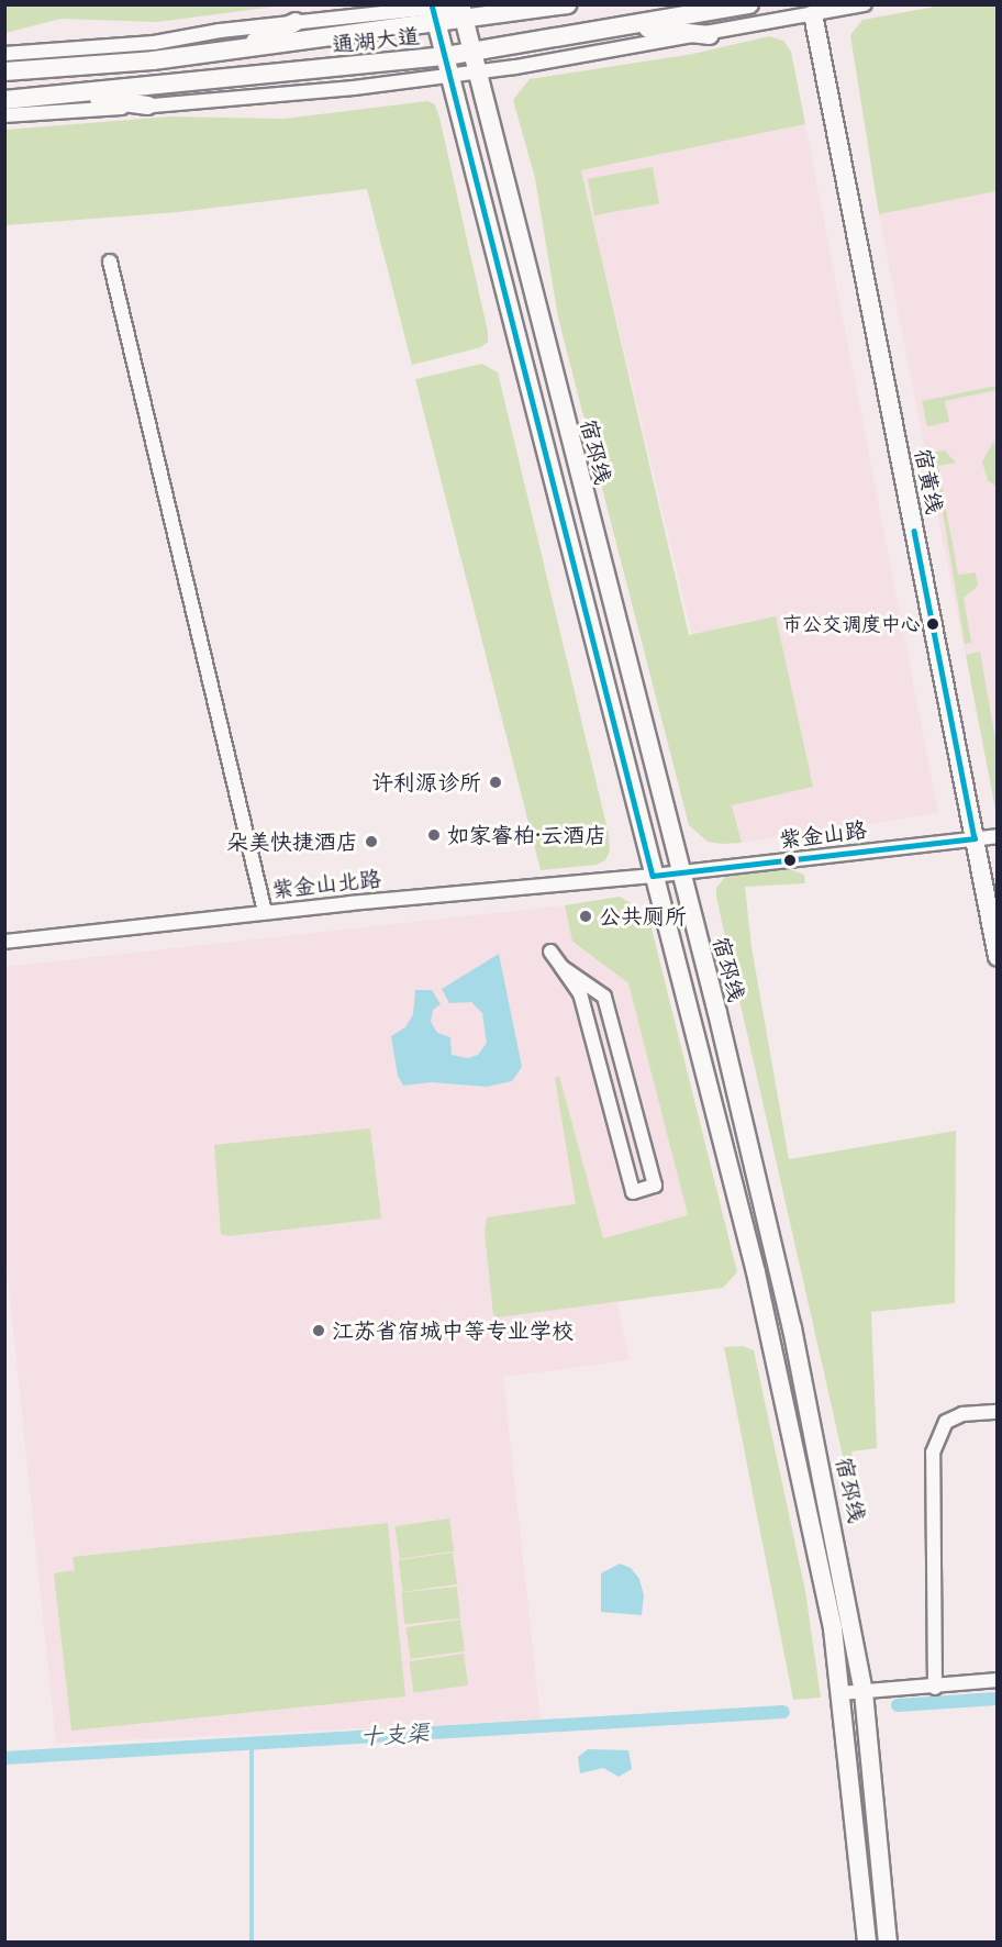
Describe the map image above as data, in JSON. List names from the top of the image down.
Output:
{
  "streets": {
    "main road": ["通湖大道", "宿邳线", "宿黄线"],
    "street": ["紫金山路", "紫金山北路"]
  },
  "crossings": [
    ["通湖大道", "宿邳线"],
    ["宿邳线", "紫金山路"],
    ["宿黄线", "紫金山路"],
    ["紫金山路", "紫金山北路"]
  ],
  "water": ["十支渠"],
  "places": [
    "市公交调度中心",
    "许利源诊所",
    "如家睿柏·云酒店",
    "朵美快捷酒店",
    "公共厕所",
    "江苏省宿城中等专业学校"
  ]
}
